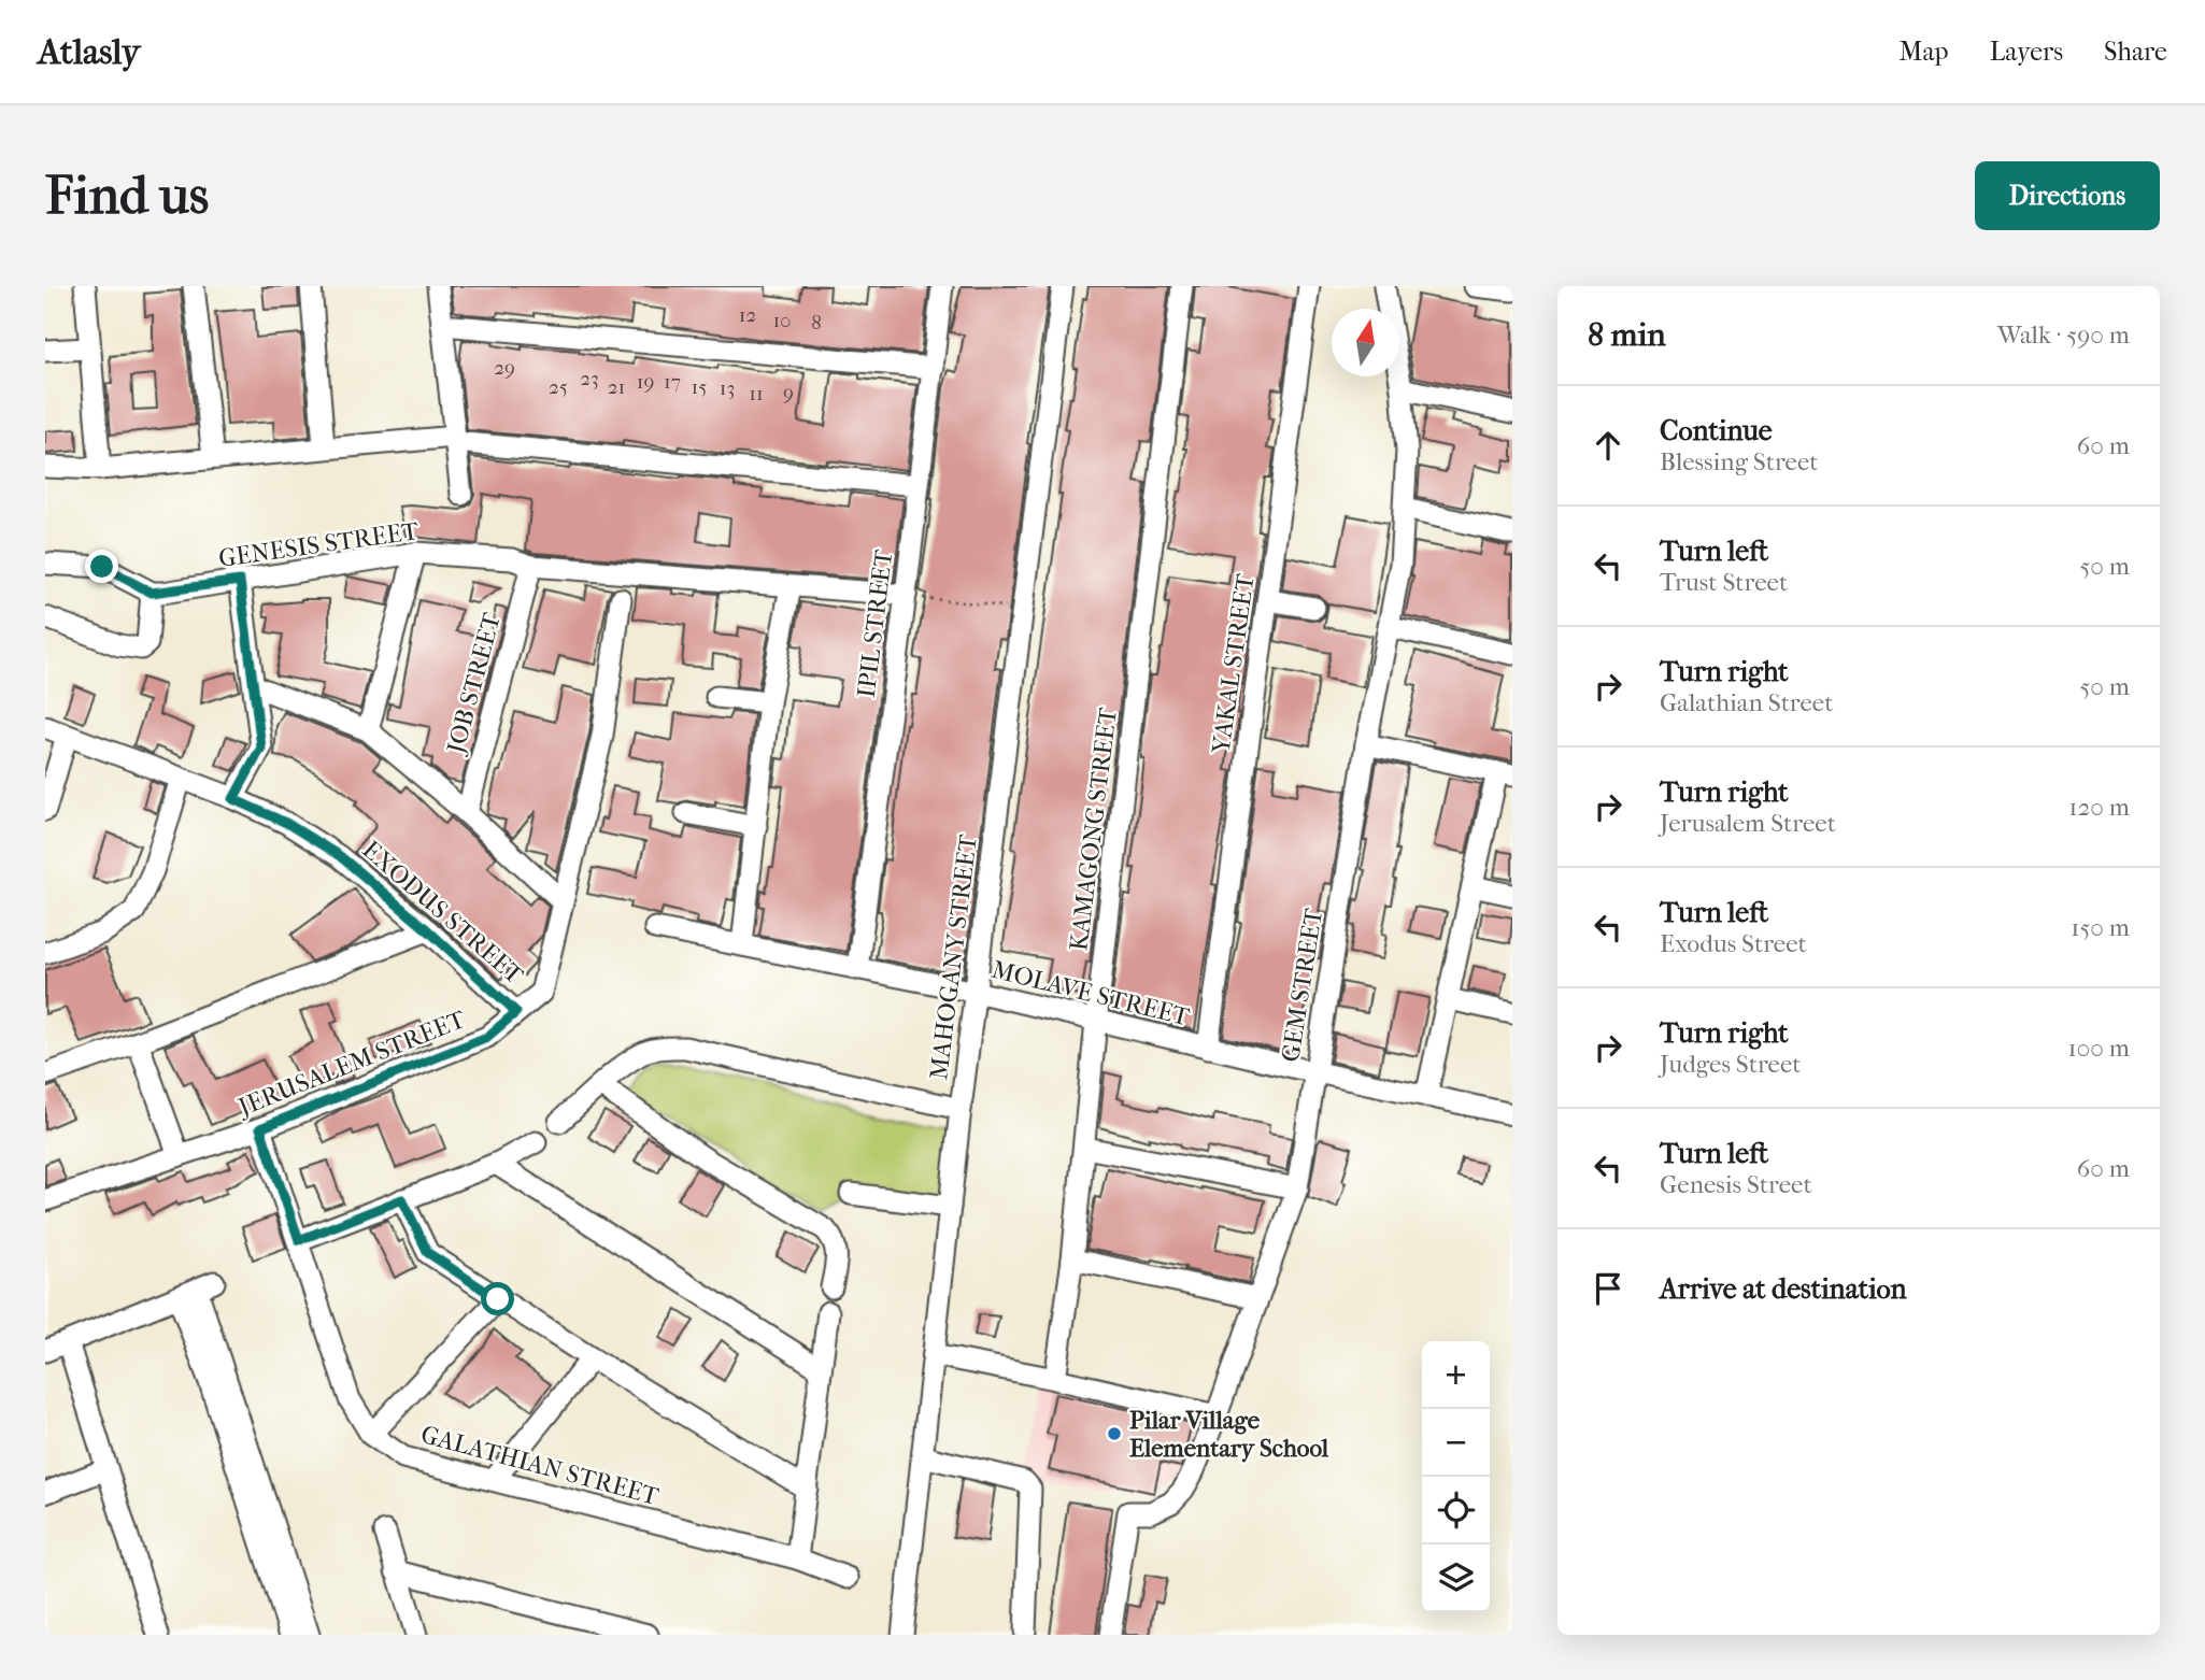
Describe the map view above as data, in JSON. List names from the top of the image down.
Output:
{
  "streets": {
    "street": [
      "GENESIS STREET",
      "IPIL STREET",
      "YAKAL STREET",
      "JOB STREET",
      "KAMAGONG STREET",
      "EXODUS STREET",
      "MAHOGANY STREET",
      "GEM STREET",
      "MOLAVE STREET",
      "JERUSALEM STREET",
      "GALATHIAN STREET"
    ]
  },
  "crossings": [
    ["GENESIS STREET", "IPIL STREET"],
    ["GENESIS STREET", "JOB STREET"],
    ["IPIL STREET", "MOLAVE STREET"],
    ["YAKAL STREET", "MOLAVE STREET"],
    ["KAMAGONG STREET", "MOLAVE STREET"],
    ["EXODUS STREET", "JERUSALEM STREET"],
    ["MAHOGANY STREET", "MOLAVE STREET"],
    ["GEM STREET", "MOLAVE STREET"],
    ["JERUSALEM STREET", "GALATHIAN STREET"]
  ],
  "places": ["Pilar Village Elementary School"],
  "house_numbers": [
    "12",
    "10",
    "8",
    "29",
    "23",
    "19",
    "17",
    "25",
    "21",
    "15",
    "13",
    "9",
    "11"
  ],
  "north": "top",
  "page": {
    "header": "Atlasly",
    "nav": ["Map", "Layers", "Share"],
    "buttons": "Directions",
    "title": "Find us",
    "heading": ["8 min", "Walk · 590 m"],
    "list": [
      ["Continue", "Blessing Street", "60 m"],
      ["Turn left", "Trust Street", "50 m"],
      ["Turn right", "Galathian Street", "50 m"],
      ["Turn right", "Jerusalem Street", "120 m"],
      ["Turn left", "Exodus Street", "150 m"],
      ["Turn right", "Judges Street", "100 m"],
      ["Turn left", "Genesis Street", "60 m"],
      "Arrive at destination"
    ],
    "map_buttons": ["+", "−"]
  }
}
